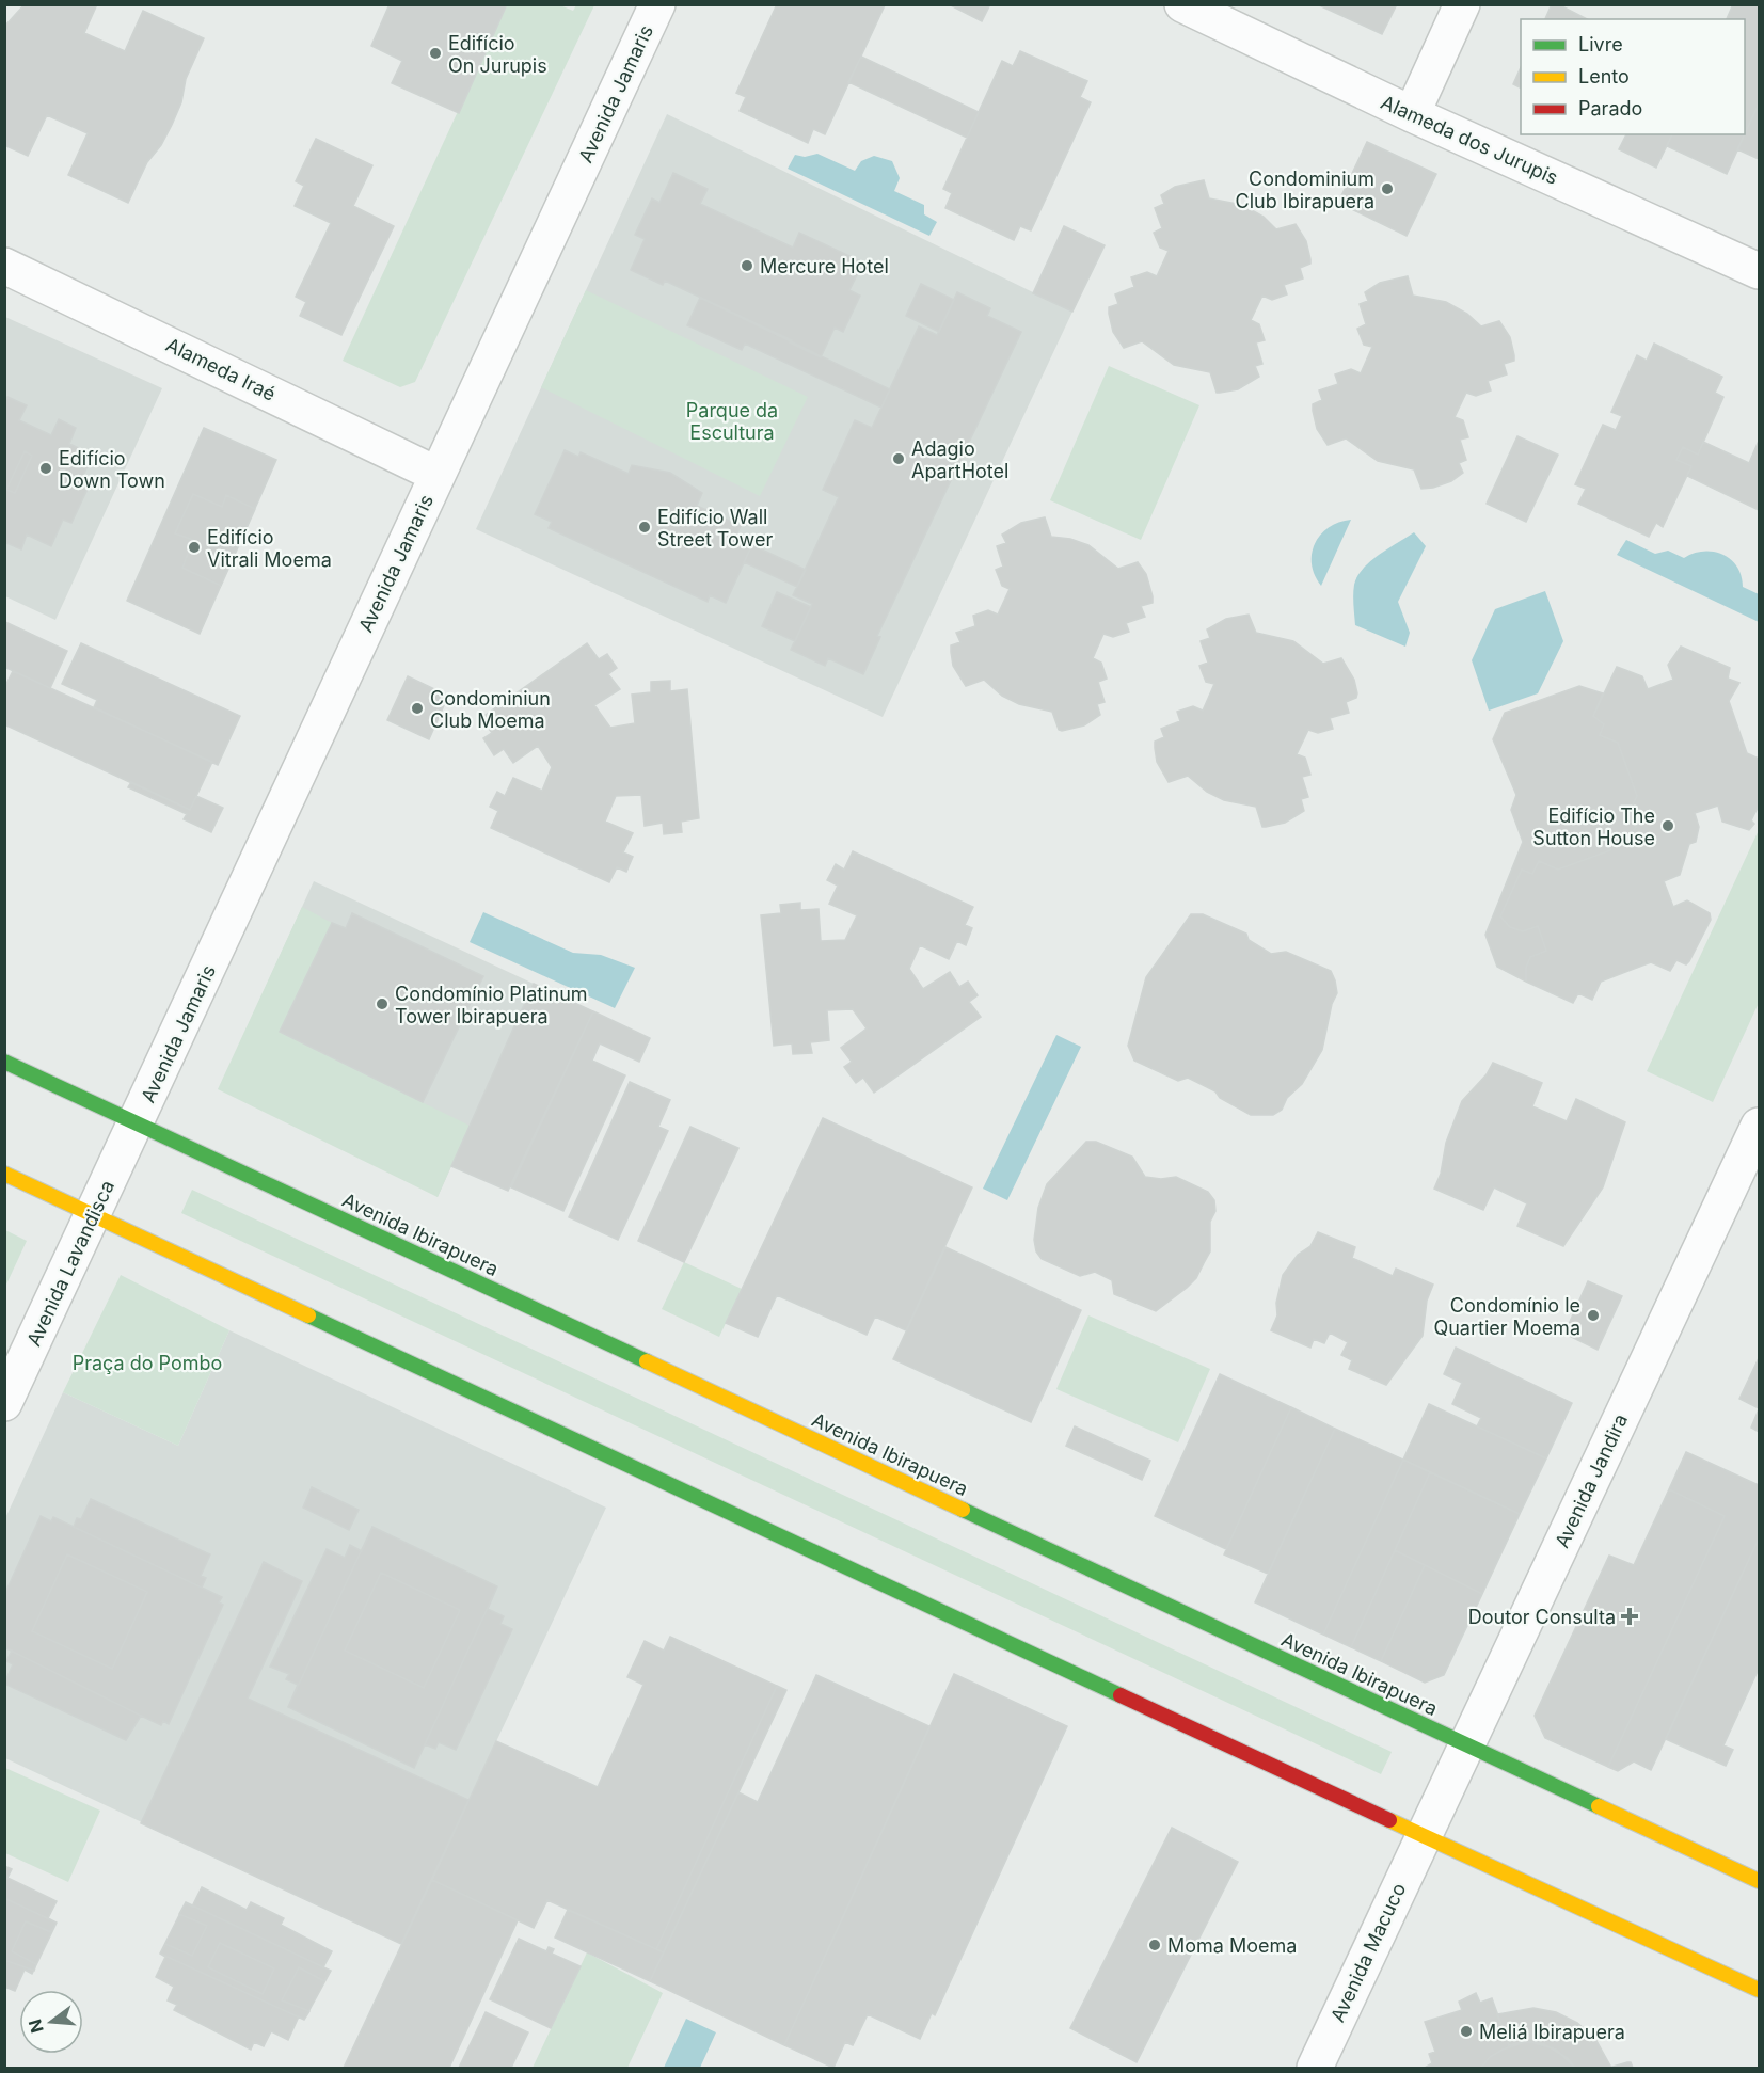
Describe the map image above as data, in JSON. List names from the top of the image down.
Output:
{
  "streets": {
    "main road": ["Avenida Ibirapuera"],
    "street": [
      "Avenida Jamaris",
      "Alameda dos Jurupis",
      "Alameda Iraé",
      "Avenida Lavandisca",
      "Avenida Jandira",
      "Avenida Macuco"
    ]
  },
  "crossings": [
    ["Avenida Jamaris", "Alameda Iraé"],
    ["Avenida Jamaris", "Avenida Ibirapuera"],
    ["Avenida Jamaris", "Avenida Lavandisca"],
    ["Avenida Ibirapuera", "Avenida Lavandisca"],
    ["Avenida Ibirapuera", "Avenida Jandira"],
    ["Avenida Jandira", "Avenida Macuco"]
  ],
  "parks": ["Parque da Escultura", "Praça do Pombo"],
  "places": {
    "other": [
      "Edifício On Jurupis",
      "Condominium Club Ibirapuera",
      "Mercure Hotel",
      "Adagio ApartHotel",
      "Edifício Down Town",
      "Edifício Wall Street Tower",
      "Edifício Vitrali Moema",
      "Condominiun Club Moema",
      "Edifício The Sutton House",
      "Condomínio Platinum Tower Ibirapuera",
      "Condomínio le Quartier Moema",
      "Moma Moema",
      "Meliá Ibirapuera"
    ],
    "health": ["Doutor Consulta"]
  },
  "legend": ["Livre", "Lento", "Parado"],
  "north": "left"
}
